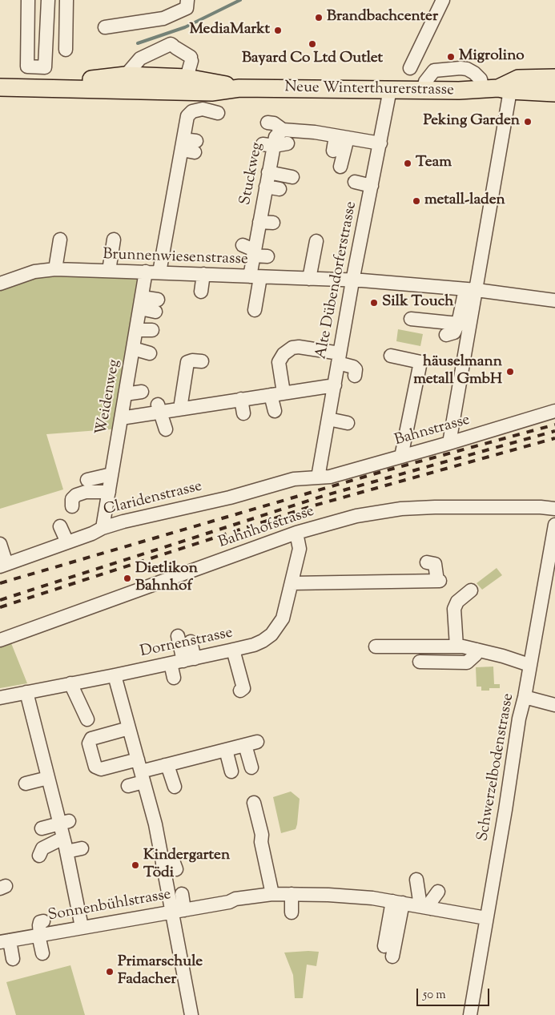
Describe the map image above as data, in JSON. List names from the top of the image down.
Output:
{
  "streets": {
    "main road": ["Neue Winterthurerstrasse"],
    "street": [
      "Stuckweg",
      "Brunnenwiesenstrasse",
      "Alte Dübendorferstrasse",
      "Weidenweg",
      "Bahnstrasse",
      "Claridenstrasse",
      "Bahnhofstrasse",
      "Dornenstrasse",
      "Schwerzelbodenstrasse",
      "Sonnenbühlstrasse"
    ]
  },
  "crossings": [
    ["Neue Winterthurerstrasse", "Alte Dübendorferstrasse"],
    ["Stuckweg", "Brunnenwiesenstrasse"],
    ["Brunnenwiesenstrasse", "Alte Dübendorferstrasse"],
    ["Brunnenwiesenstrasse", "Weidenweg"],
    ["Alte Dübendorferstrasse", "Bahnstrasse"],
    ["Alte Dübendorferstrasse", "Claridenstrasse"],
    ["Weidenweg", "Claridenstrasse"],
    ["Bahnstrasse", "Claridenstrasse"],
    ["Bahnhofstrasse", "Dornenstrasse"],
    ["Schwerzelbodenstrasse", "Sonnenbühlstrasse"]
  ],
  "places": [
    "Brandbachcenter",
    "MediaMarkt",
    "Bayard Co Ltd Outlet",
    "Migrolino",
    "Peking Garden",
    "Team",
    "metall-laden",
    "Silk Touch",
    "häuselmann metall GmbH",
    "Dietlikon Bahnhof",
    "Kindergarten Tödi",
    "Primarschule Fadacher"
  ],
  "scale_bar": "50 m"
}
